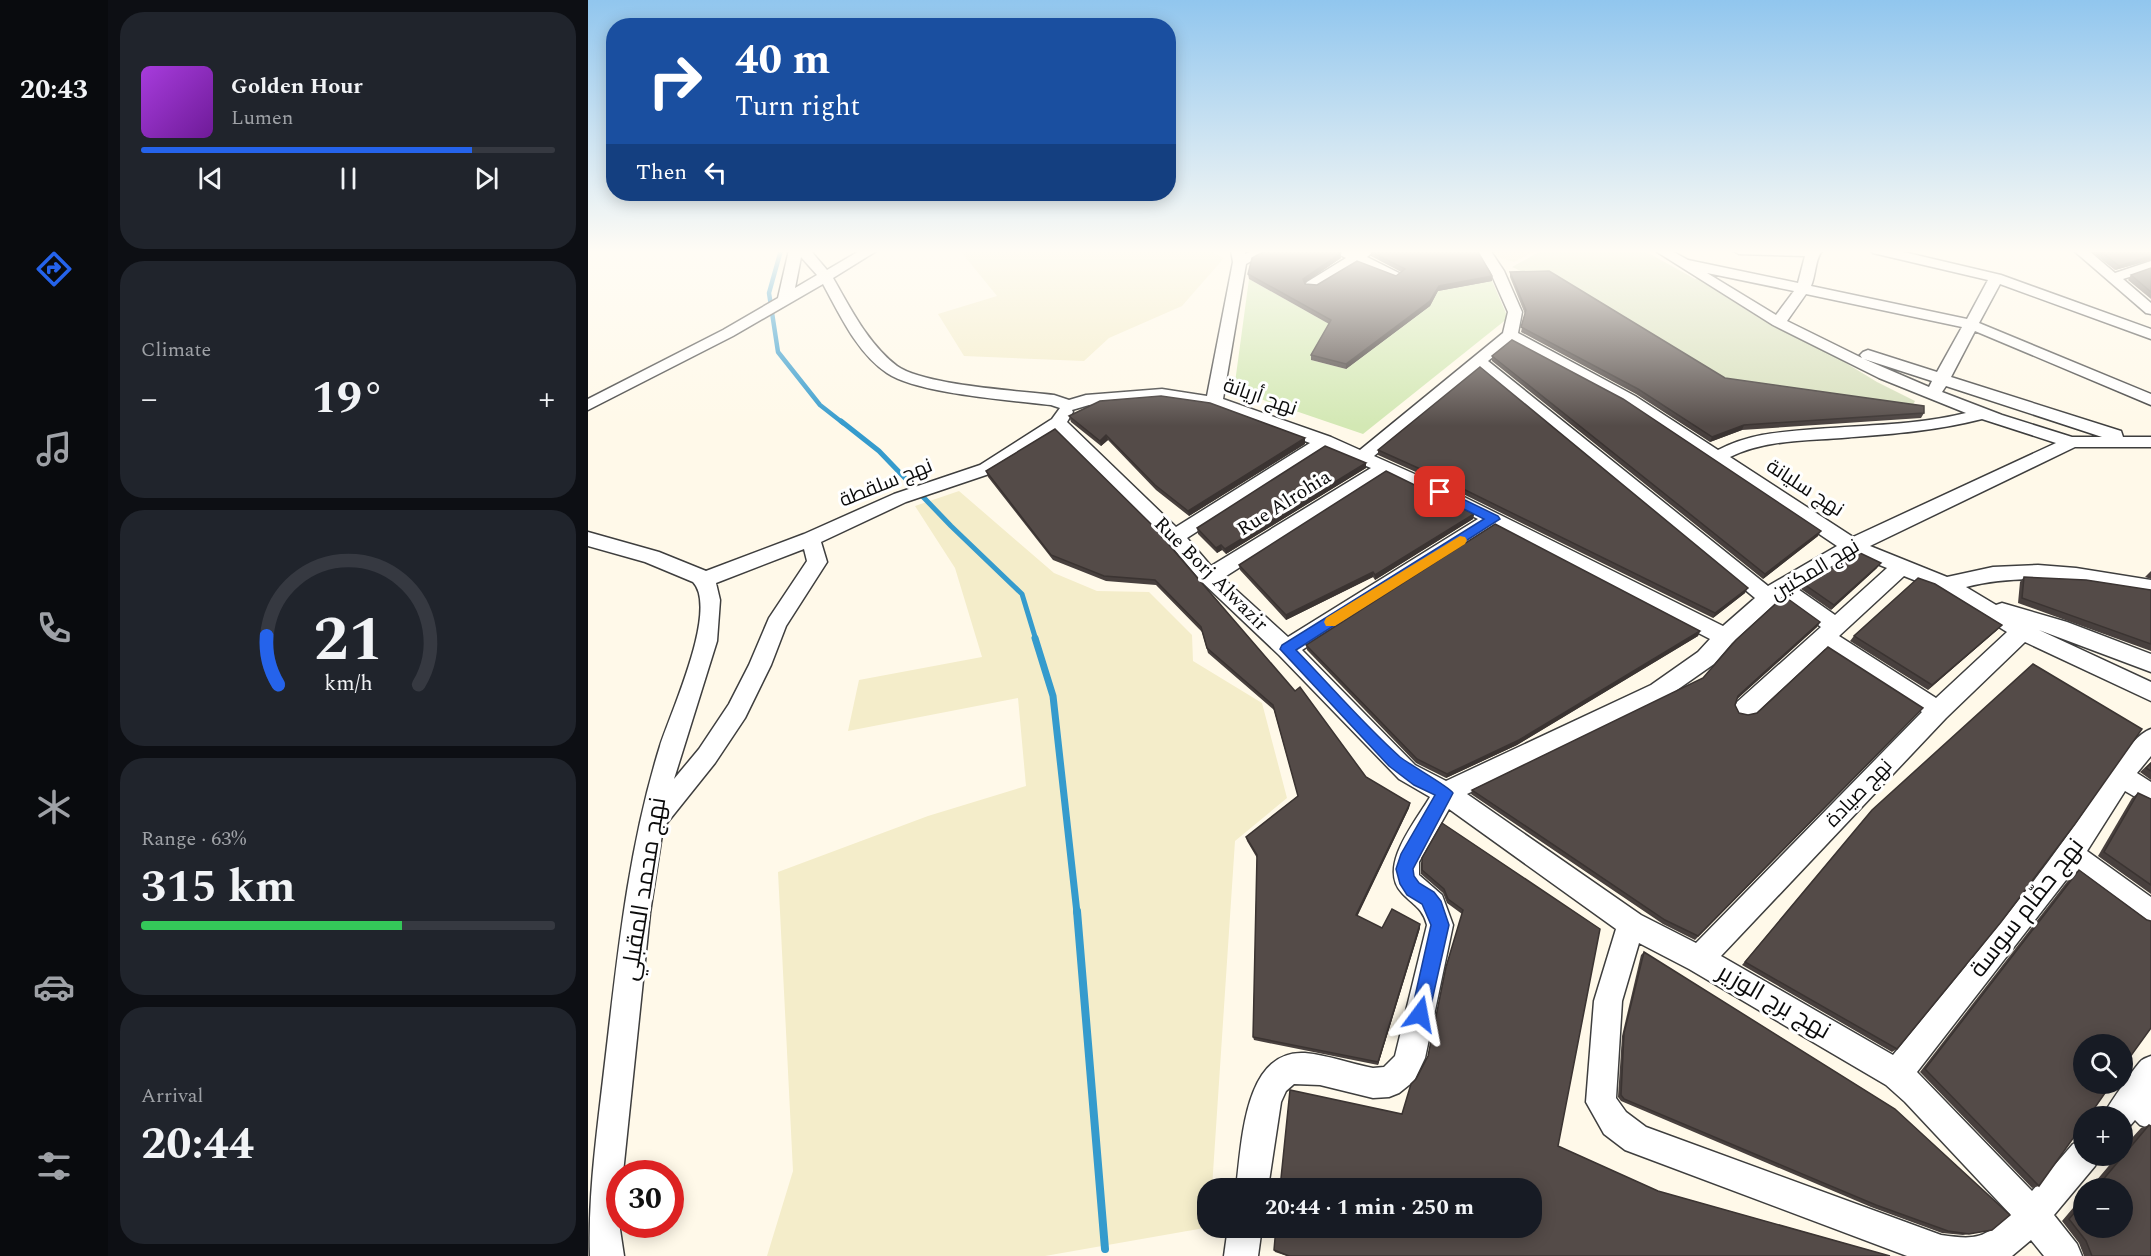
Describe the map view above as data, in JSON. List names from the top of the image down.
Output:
{
  "streets": {
    "street": [
      "نهج أريانة",
      "نهج سلقطة",
      "نهج سليانة",
      "Rue Alrohia",
      "نهج المكنين",
      "Rue Borj Alwazir",
      "نهج صيادة",
      "نهج محمد المقبلي",
      "نهج حمّام سوسة",
      "نهج برج الوزير"
    ]
  },
  "crossings": [
    ["نهج أريانة", "نهج سلقطة"],
    ["نهج أريانة", "Rue Alrohia"],
    ["نهج أريانة", "نهج المكنين"],
    ["نهج سلقطة", "Rue Borj Alwazir"],
    ["نهج سلقطة", "نهج محمد المقبلي"],
    ["نهج سليانة", "نهج المكنين"],
    ["نهج سليانة", "نهج صيادة"],
    ["Rue Alrohia", "Rue Borj Alwazir"],
    ["نهج المكنين", "Rue Borj Alwazir"],
    ["نهج المكنين", "نهج برج الوزير"],
    ["Rue Borj Alwazir", "نهج برج الوزير"],
    ["نهج صيادة", "نهج برج الوزير"],
    ["نهج حمّام سوسة", "نهج برج الوزير"]
  ],
  "page": {
    "tabs": "20:43",
    "turn": ["40 m", "Turn right"],
    "song": ["Golden Hour", "Lumen"],
    "then": "Then",
    "tile": [
      "Climate",
      ["Range · 63%", "315 km"],
      ["Arrival", "20:44"]
    ],
    "heat": ["−", "19°", "+"],
    "map_buttons": ["+", "−"],
    "limit": "30",
    "trip": "20:44 · 1 min · 250 m",
    "gauge": ["21", "km/h"]
  }
}
